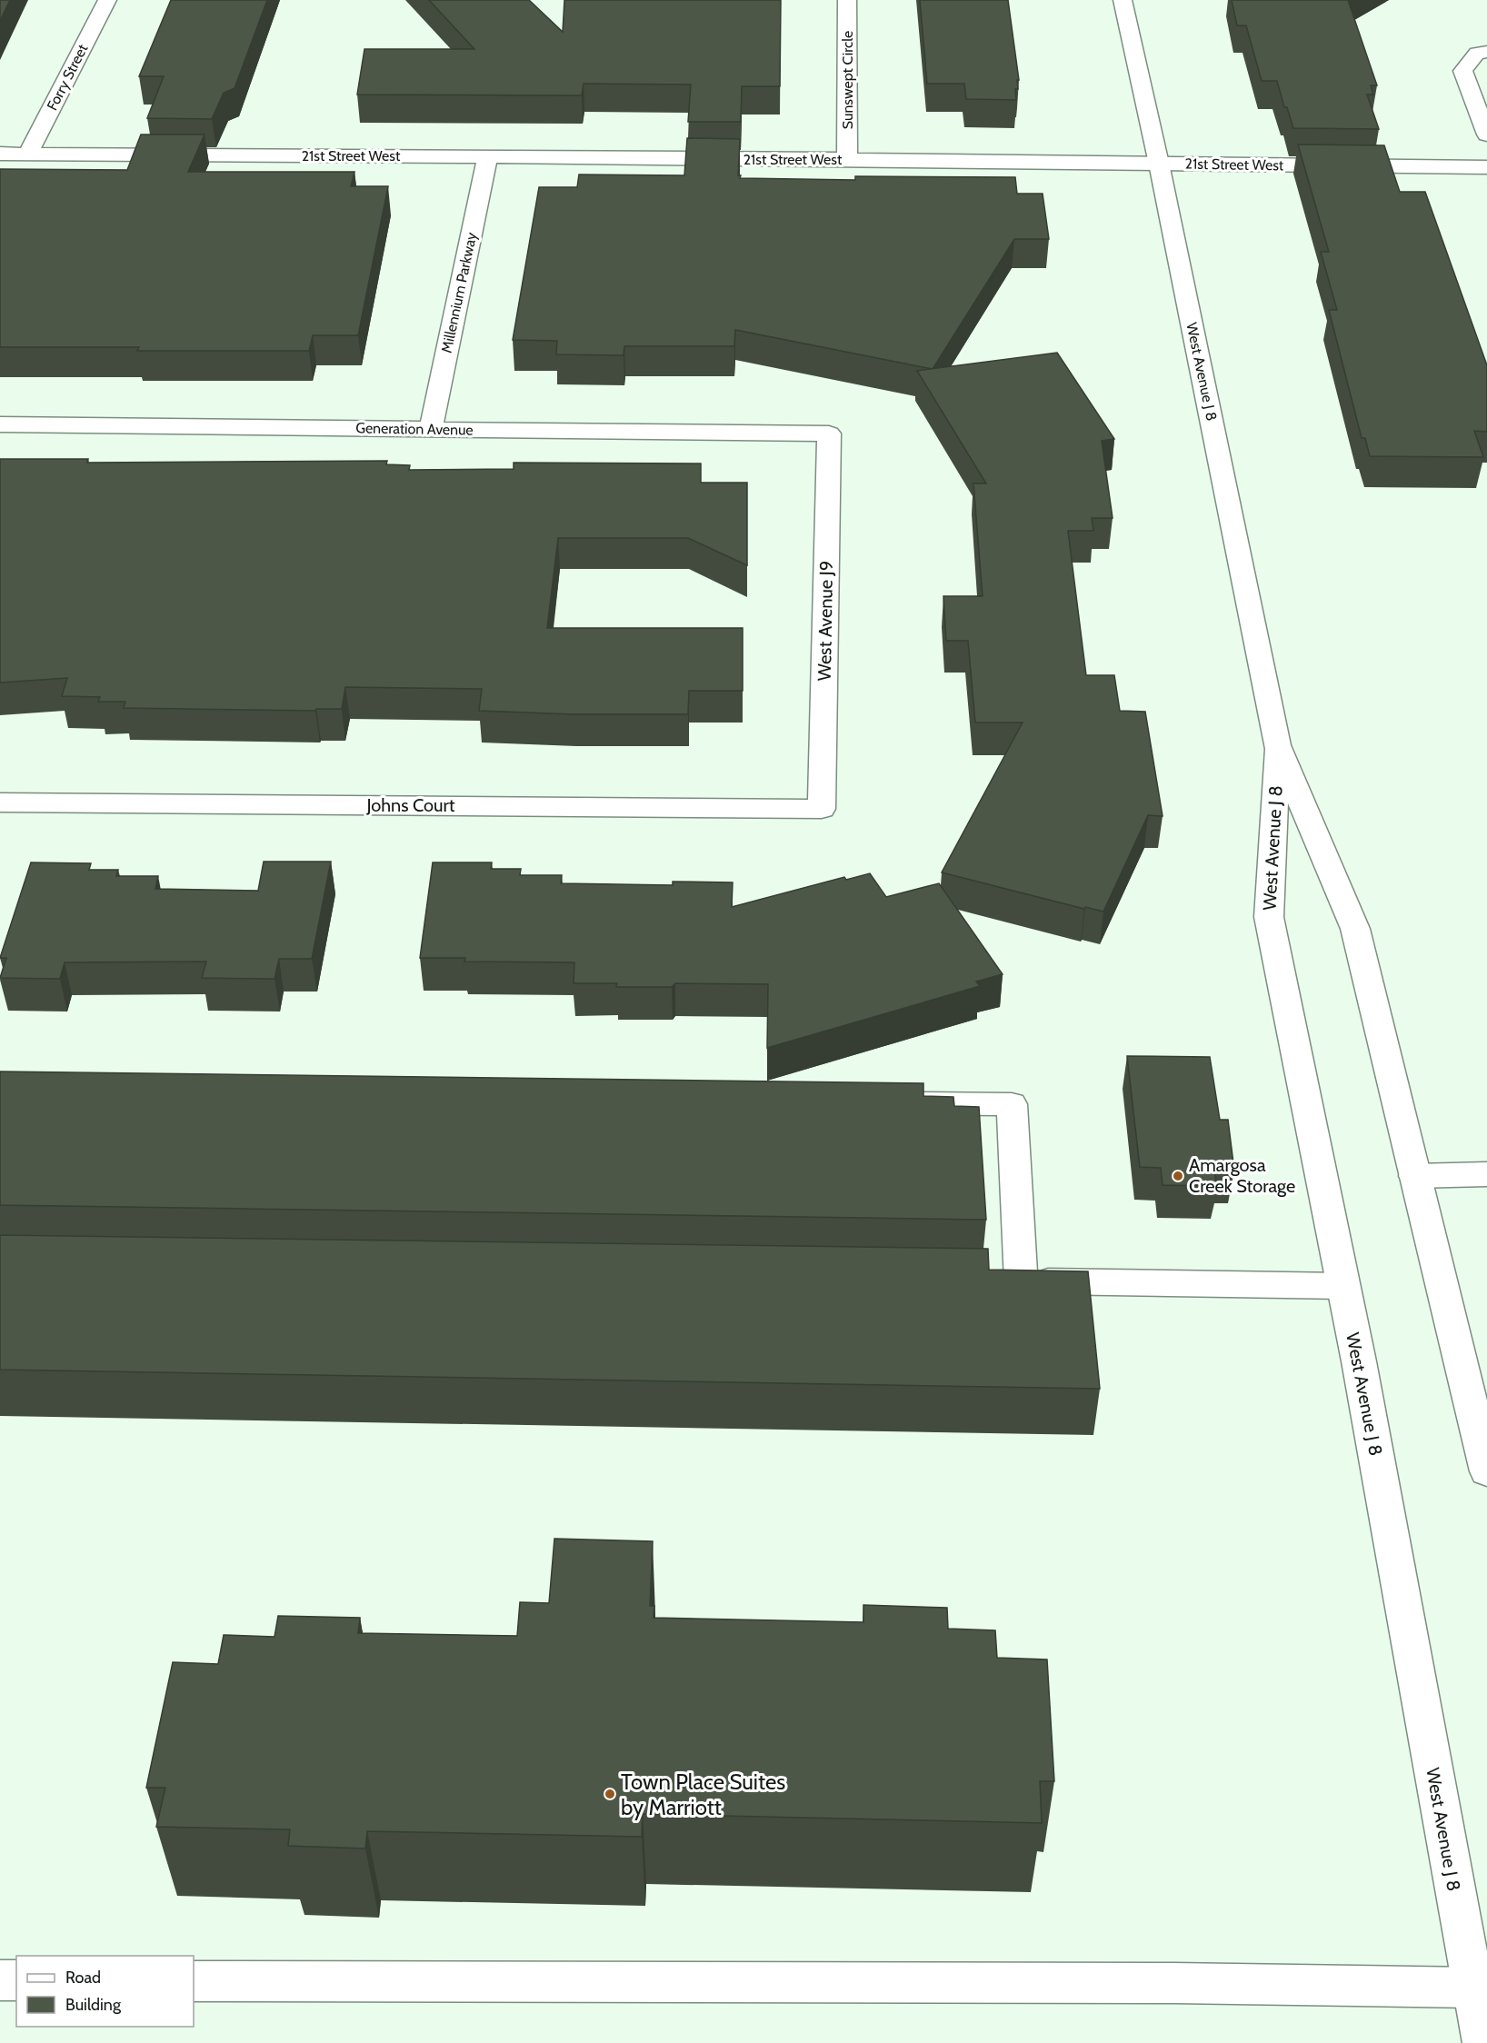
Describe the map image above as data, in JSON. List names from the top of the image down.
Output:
{
  "streets": {
    "street": [
      "Forry Street",
      "Sunswept Circle",
      "21st Street West",
      "Millennium Parkway",
      "West Avenue J 8",
      "Generation Avenue",
      "West Avenue J9",
      "Johns Court"
    ]
  },
  "crossings": [
    ["Forry Street", "21st Street West"],
    ["Sunswept Circle", "21st Street West"],
    ["21st Street West", "Millennium Parkway"],
    ["21st Street West", "West Avenue J 8"],
    ["Millennium Parkway", "Generation Avenue"],
    ["Generation Avenue", "West Avenue J9"],
    ["West Avenue J9", "Johns Court"]
  ],
  "places": ["Amargosa Creek Storage", "Town Place Suites by Marriott"],
  "legend": ["Road", "Building"]
}
